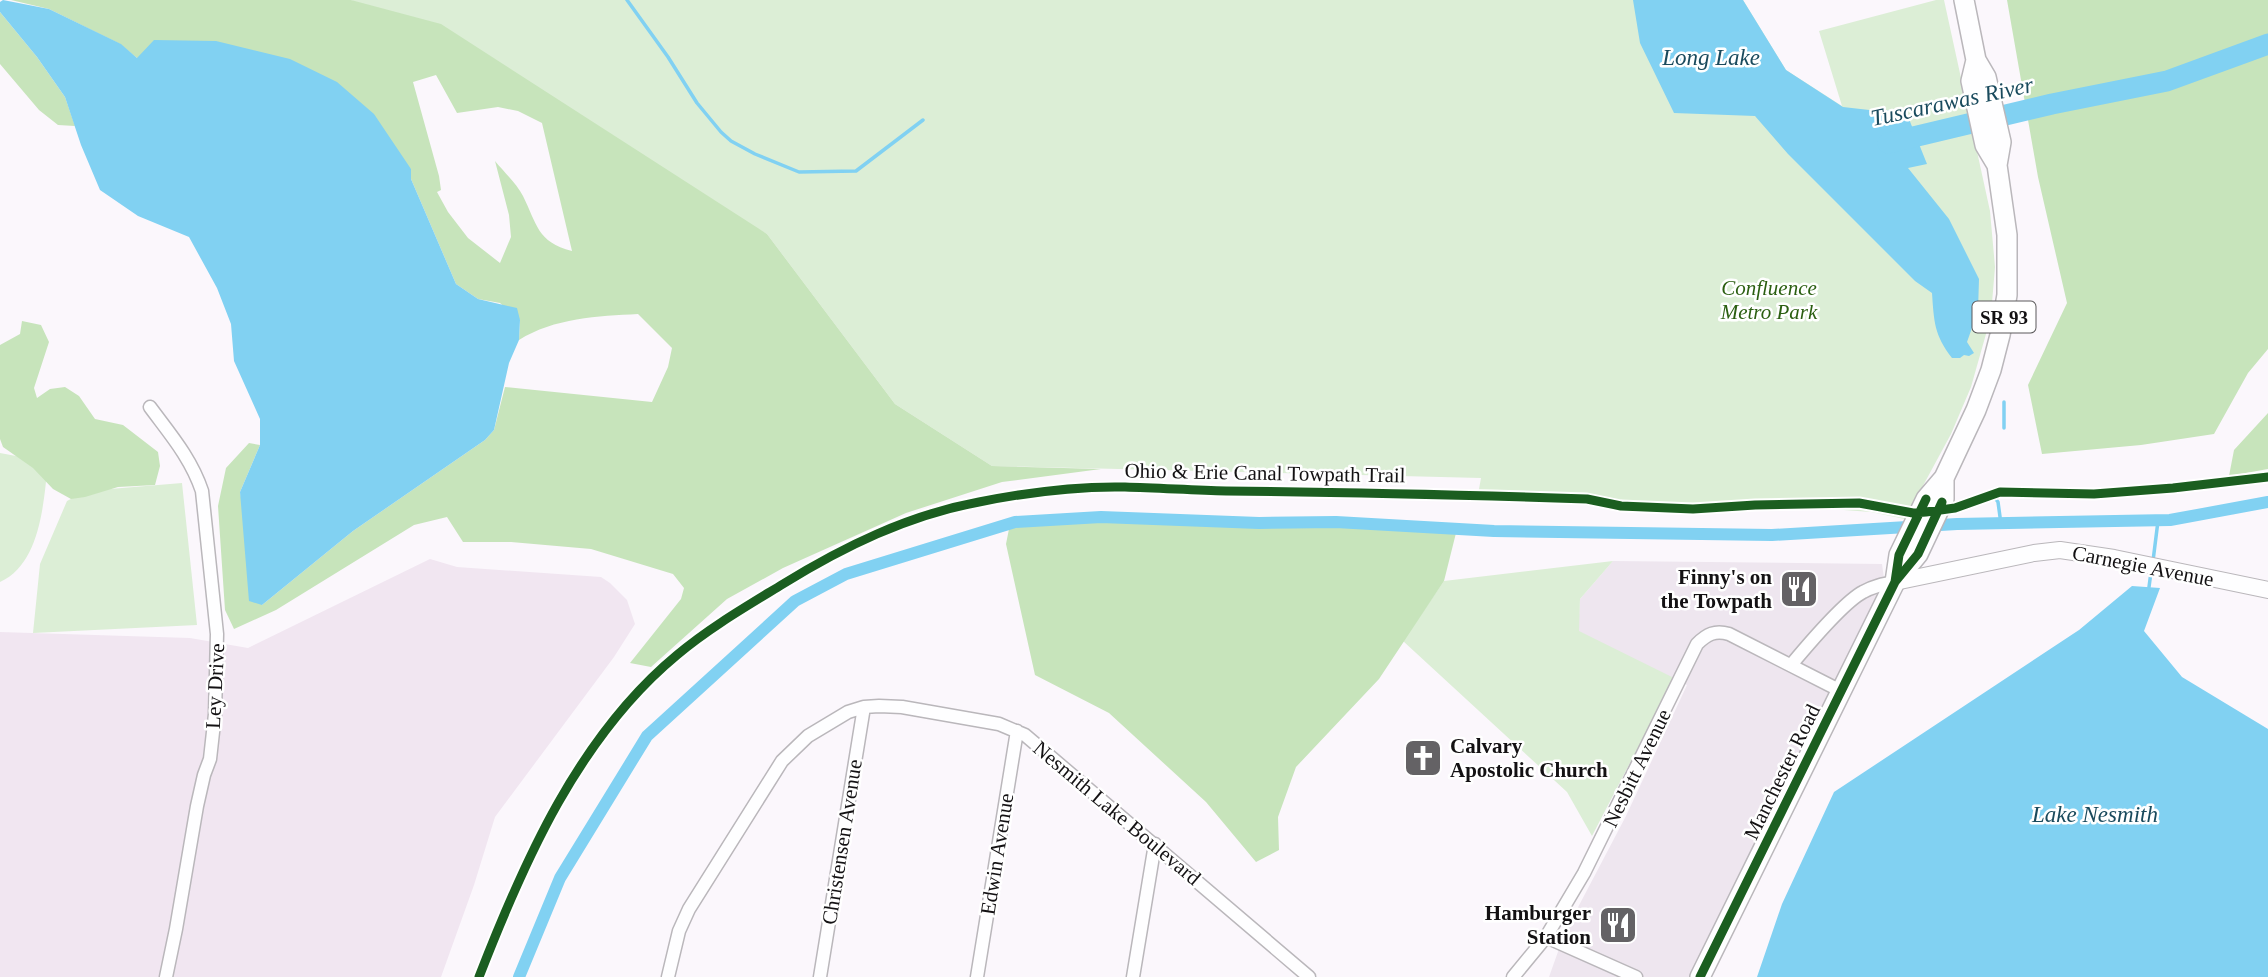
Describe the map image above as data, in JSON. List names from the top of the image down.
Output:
{
  "streets": {
    "main road": ["SR 93", "Manchester Road"],
    "street": [
      "Carnegie Avenue",
      "Ley Drive",
      "Nesbitt Avenue",
      "Nesmith Lake Boulevard",
      "Christensen Avenue",
      "Edwin Avenue"
    ],
    "cycle path": ["Ohio & Erie Canal Towpath Trail"]
  },
  "crossings": [
    ["Carnegie Avenue", "Manchester Road"],
    ["Nesbitt Avenue", "Manchester Road"],
    ["Nesmith Lake Boulevard", "Christensen Avenue"],
    ["Nesmith Lake Boulevard", "Edwin Avenue"]
  ],
  "water": ["Long Lake", "Tuscarawas River", "Lake Nesmith"],
  "parks": ["Confluence Metro Park"],
  "places": {
    "restaurant": ["Finny's on the Towpath", "Hamburger Station"],
    "church": ["Calvary Apostolic Church"]
  }
}
